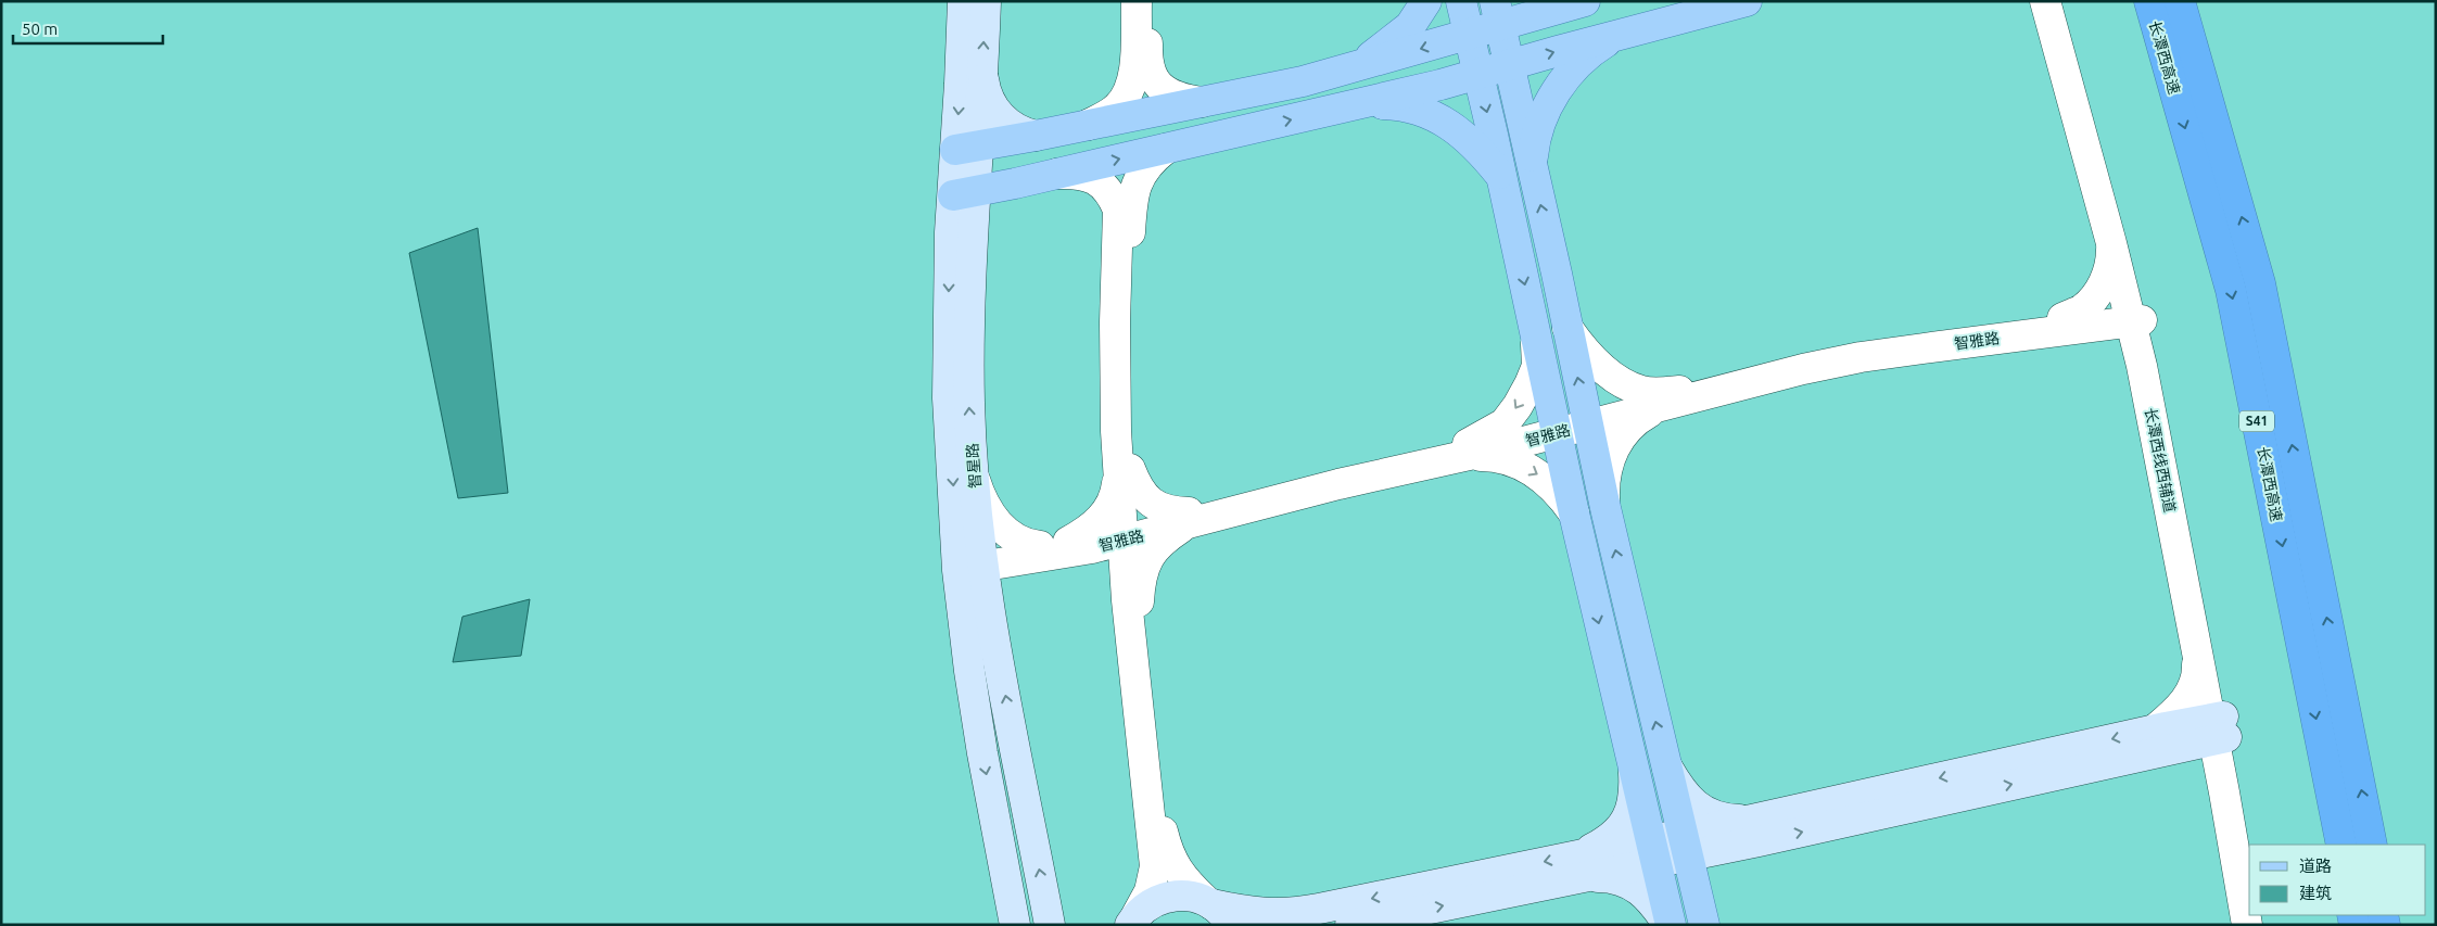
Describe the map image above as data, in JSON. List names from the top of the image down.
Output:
{
  "streets": {
    "highway": ["长潭西高速", "S41"],
    "main road": ["智星路"],
    "street": ["智雅路", "长潭西线西辅道"]
  },
  "crossings": [
    ["智雅路", "长潭西线西辅道"],
    ["智雅路", "智星路"]
  ],
  "legend": ["道路", "建筑"],
  "scale_bar": "50 m"
}
